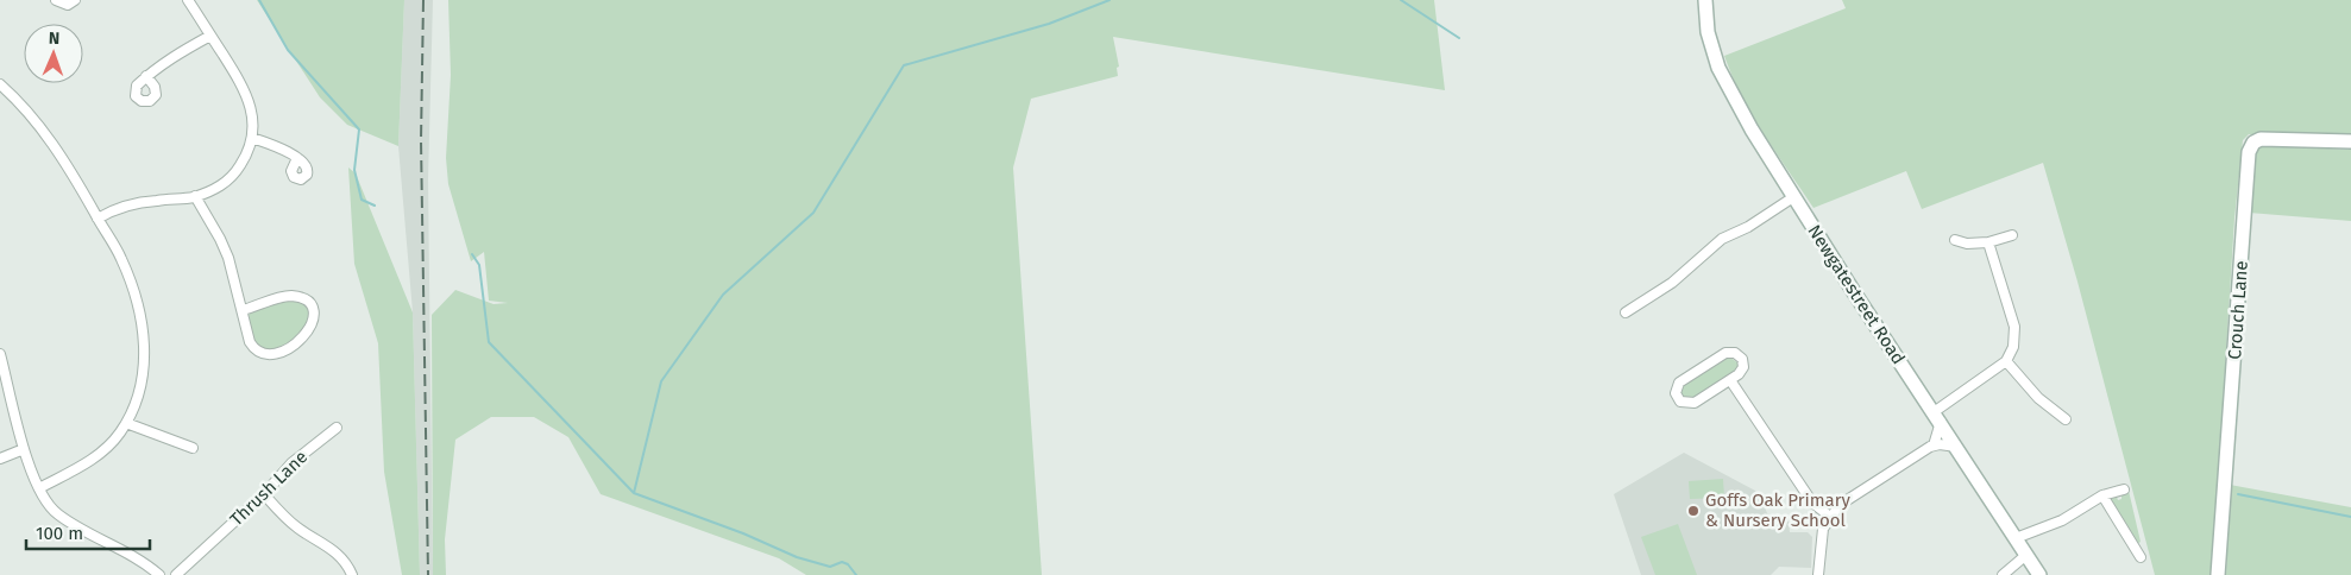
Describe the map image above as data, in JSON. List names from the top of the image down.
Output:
{
  "streets": {
    "street": ["Newgatestreet Road", "Crouch Lane", "Thrush Lane"]
  },
  "places": ["Goffs Oak Primary & Nursery School"],
  "scale_bar": "100 m",
  "north": "top"
}
